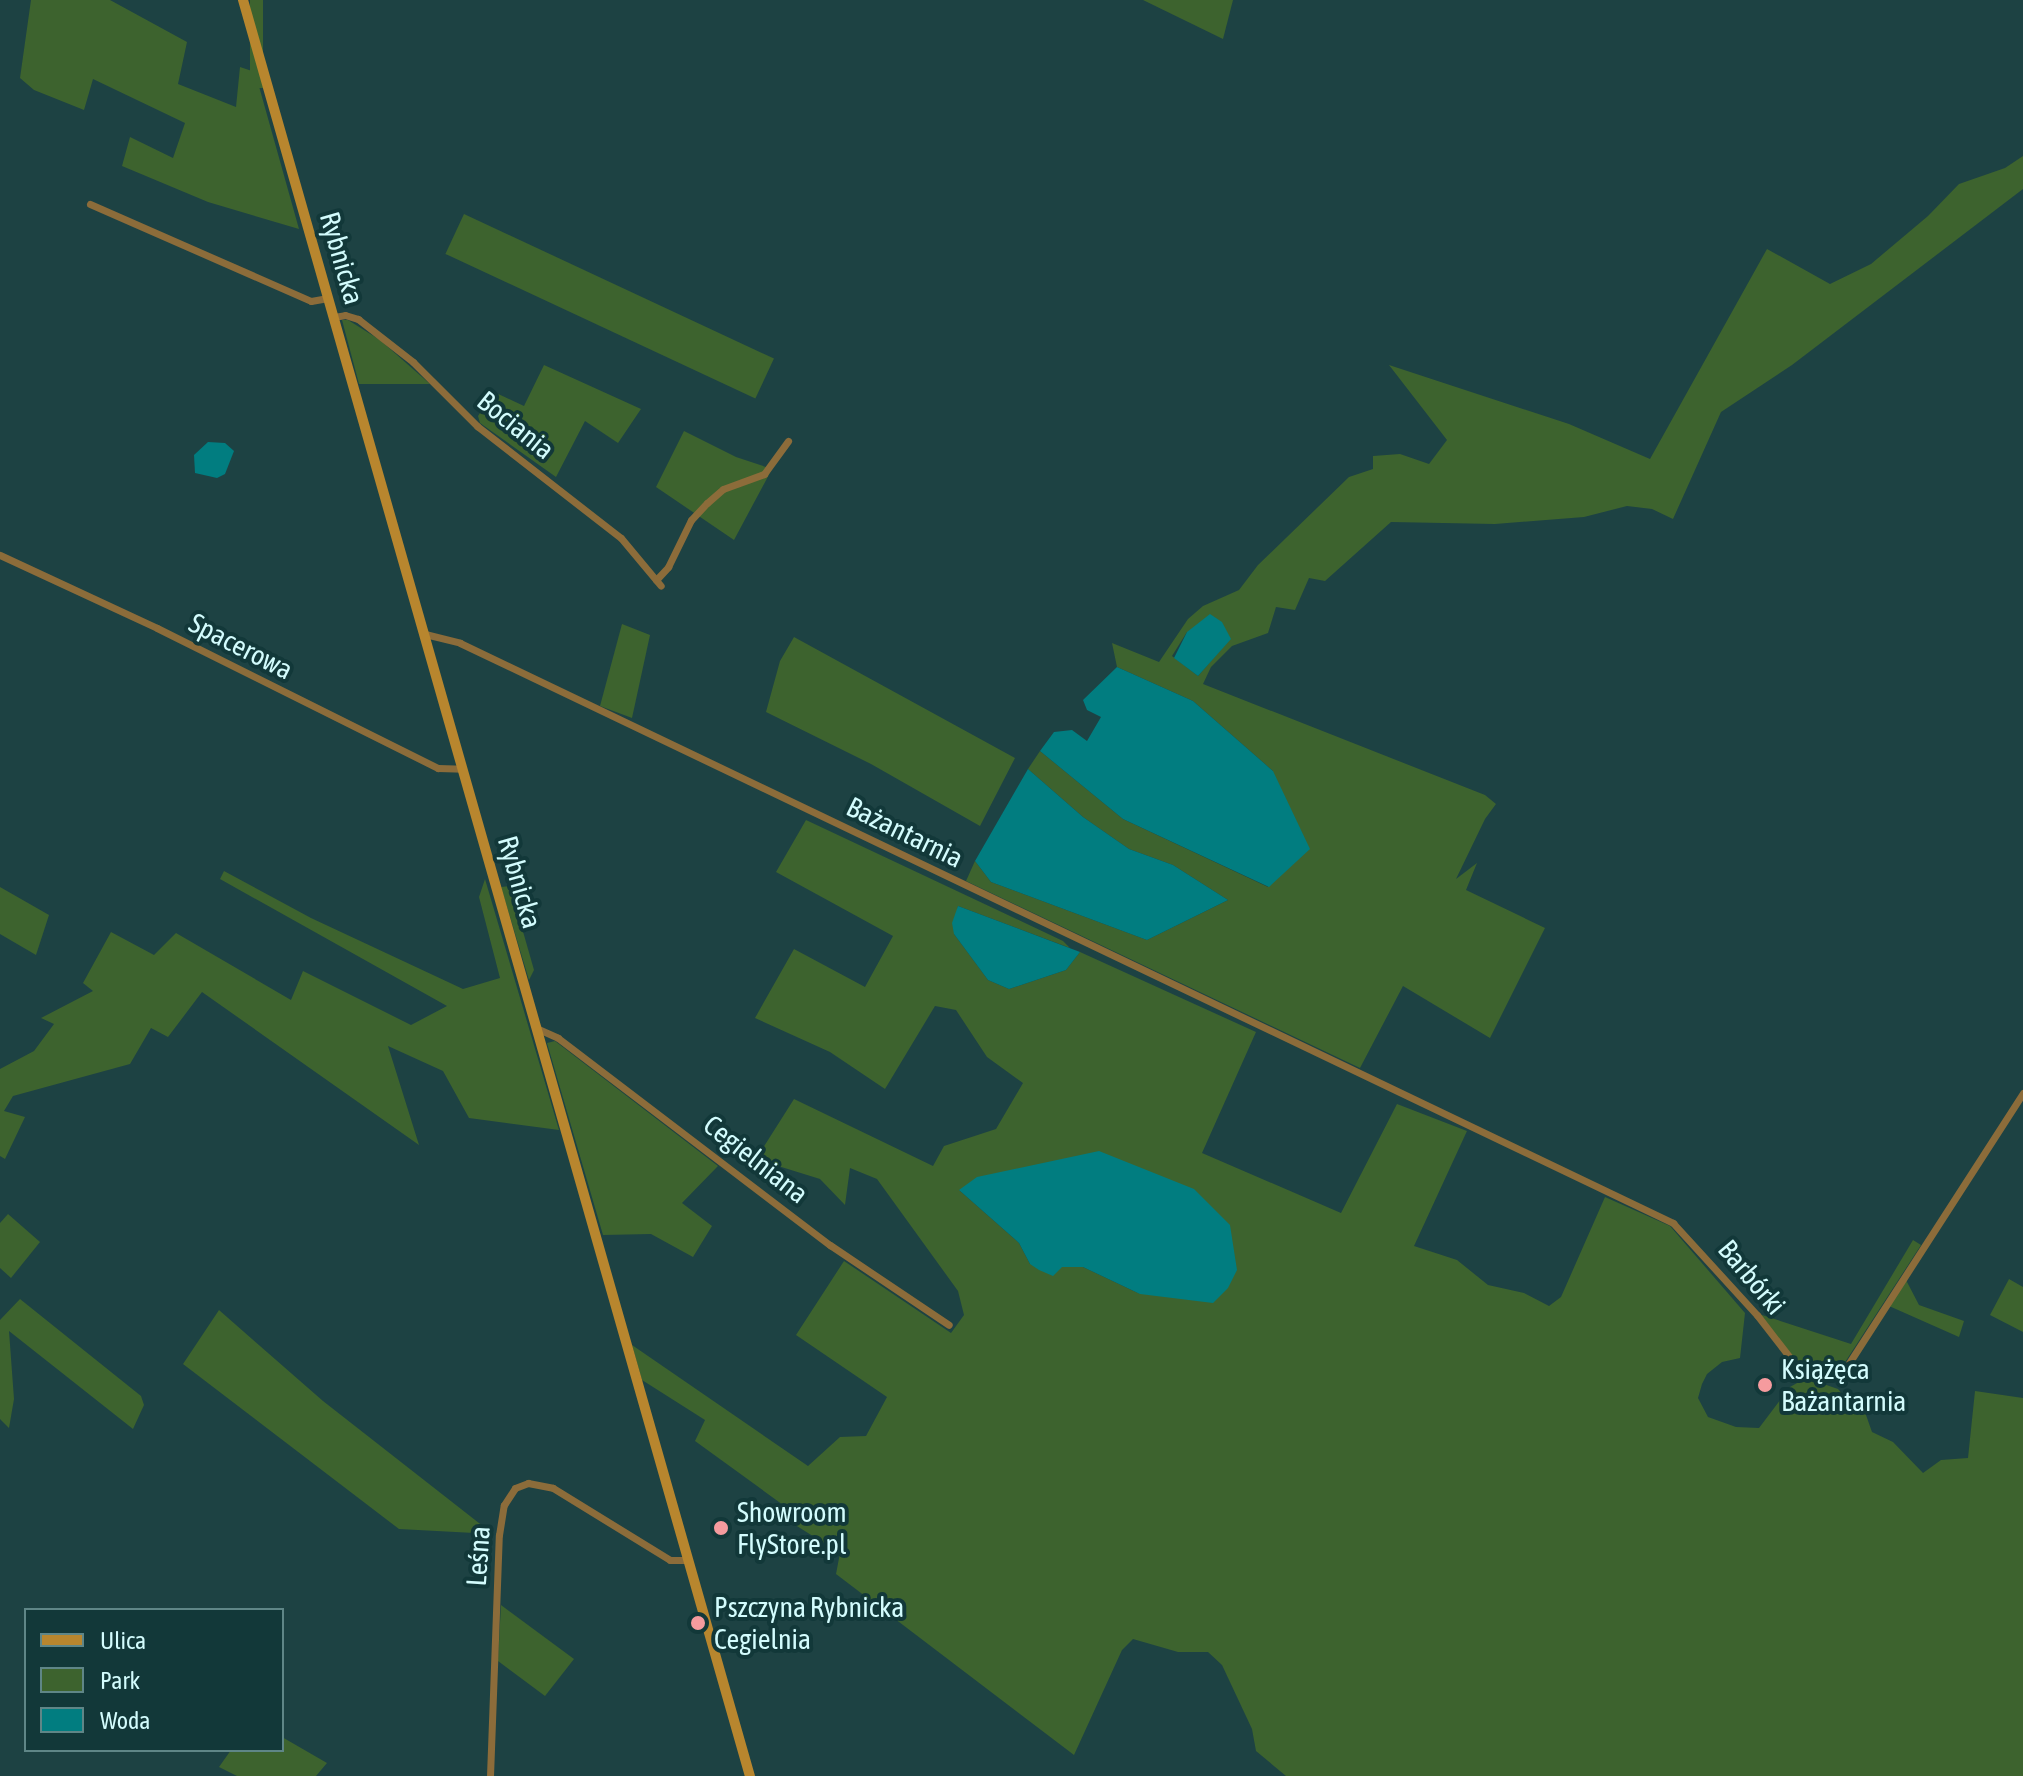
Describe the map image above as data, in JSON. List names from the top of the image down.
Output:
{
  "streets": {
    "main road": ["Rybnicka"],
    "street": [
      "Bociania",
      "Spacerowa",
      "Bażantarnia",
      "Cegielniana",
      "Barbórki",
      "Leśna"
    ]
  },
  "crossings": [
    ["Rybnicka", "Bociania"],
    ["Rybnicka", "Spacerowa"],
    ["Rybnicka", "Bażantarnia"],
    ["Rybnicka", "Cegielniana"],
    ["Rybnicka", "Leśna"],
    ["Bażantarnia", "Barbórki"]
  ],
  "places": ["Książęca Bażantarnia", "Showroom FlyStore.pl", "Pszczyna Rybnicka Cegielnia"],
  "legend": ["Ulica", "Park", "Woda"]
}
